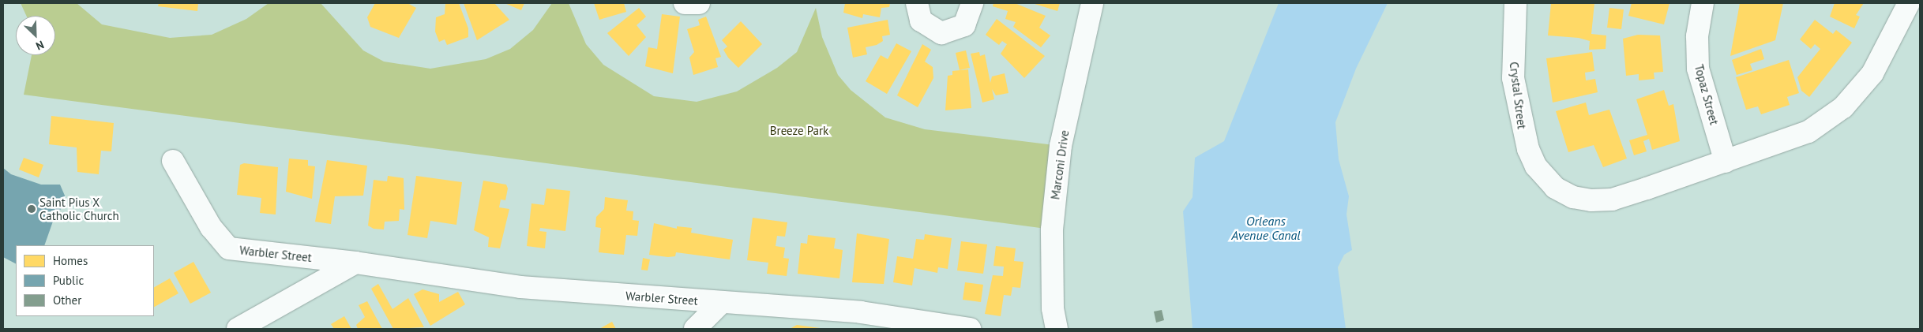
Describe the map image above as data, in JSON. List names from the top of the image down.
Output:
{
  "streets": {
    "street": [
      "Topaz Street",
      "Crystal Street",
      "Marconi Drive",
      "Warbler Street"
    ]
  },
  "crossings": [
    ["Topaz Street", "Crystal Street"]
  ],
  "water": ["Orleans Avenue Canal"],
  "parks": ["Breeze Park"],
  "places": ["Saint Pius X Catholic Church"],
  "legend": ["Homes", "Public", "Other"],
  "north": "bottom right"
}
